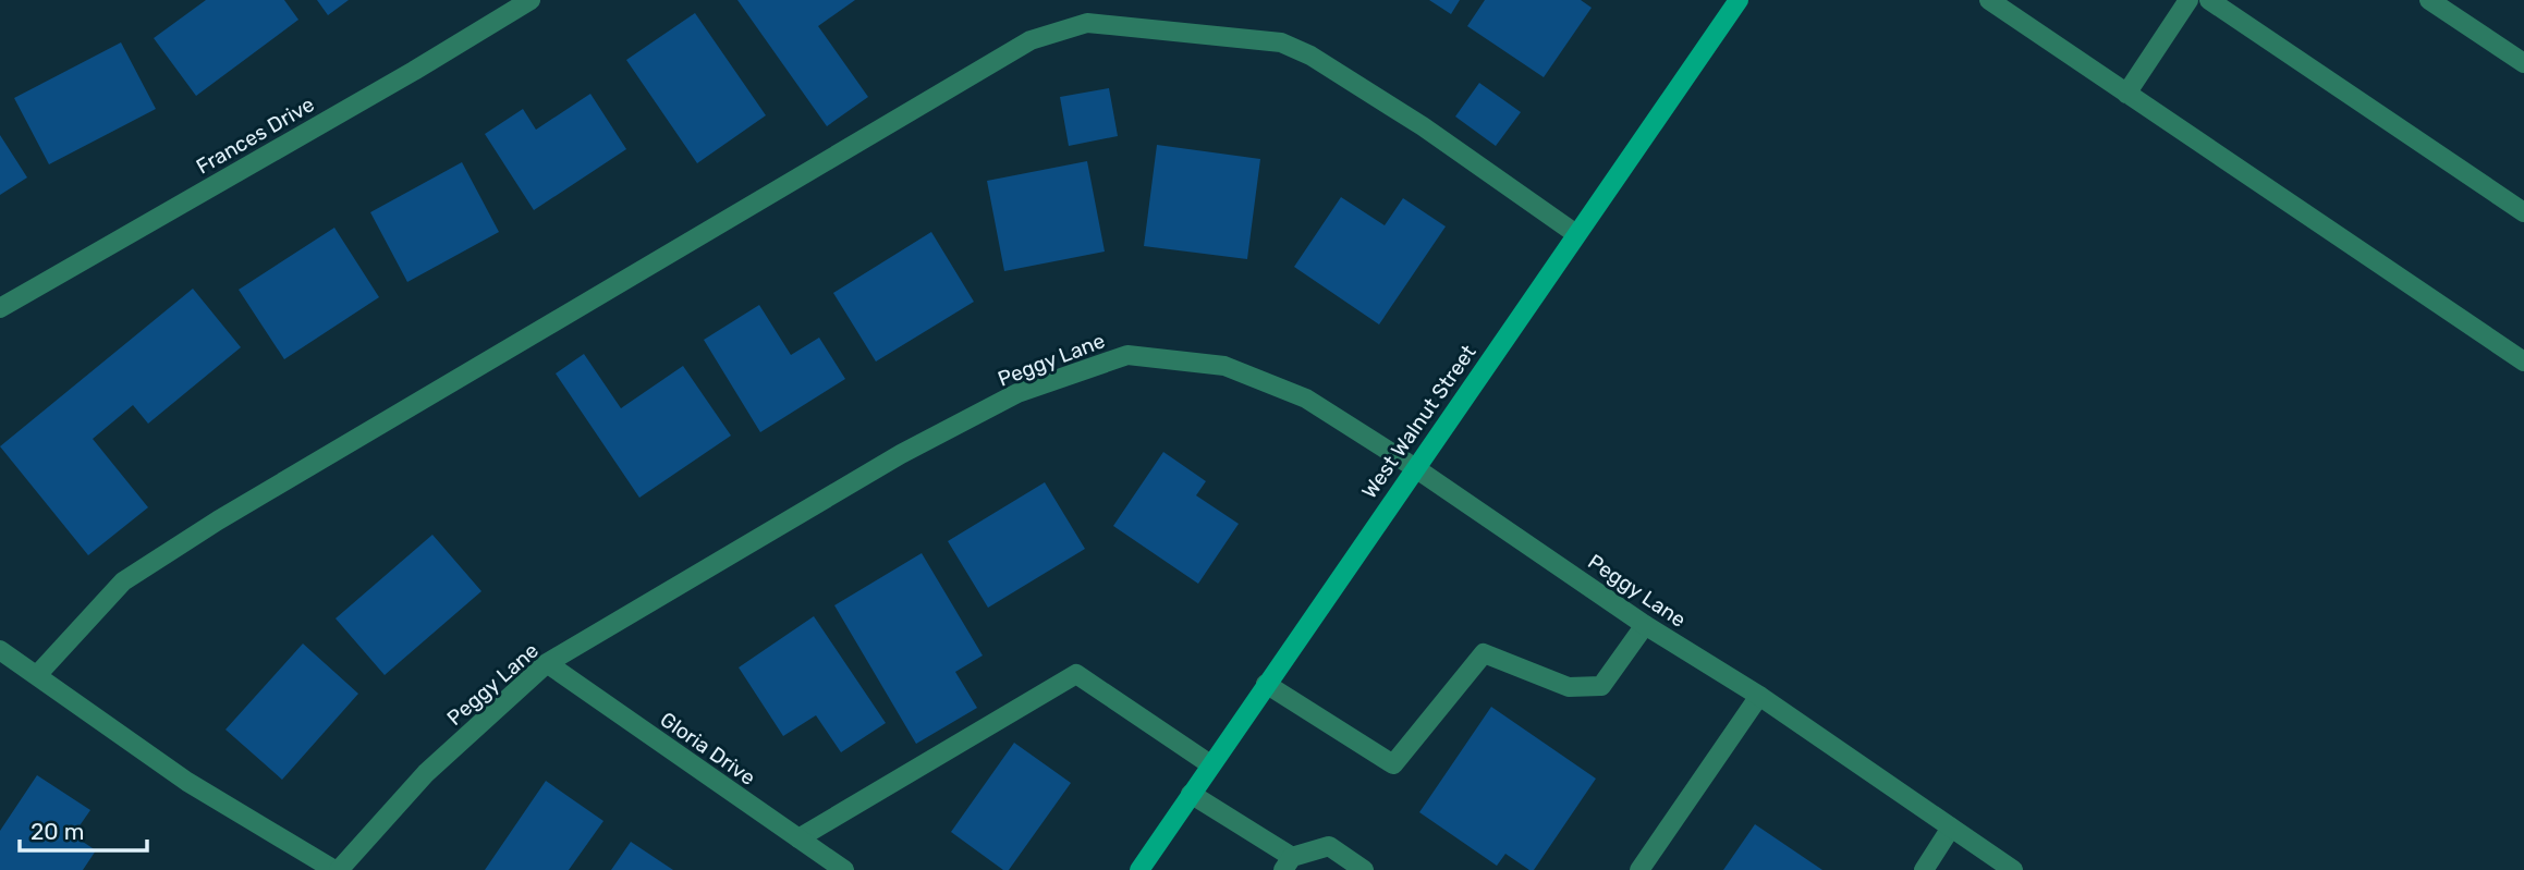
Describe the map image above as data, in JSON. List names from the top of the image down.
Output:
{
  "streets": {
    "main road": ["West Walnut Street"],
    "street": ["Frances Drive", "Peggy Lane", "Gloria Drive"]
  },
  "crossings": [
    ["Peggy Lane", "West Walnut Street"],
    ["Peggy Lane", "Gloria Drive"]
  ],
  "scale_bar": "20 m"
}
